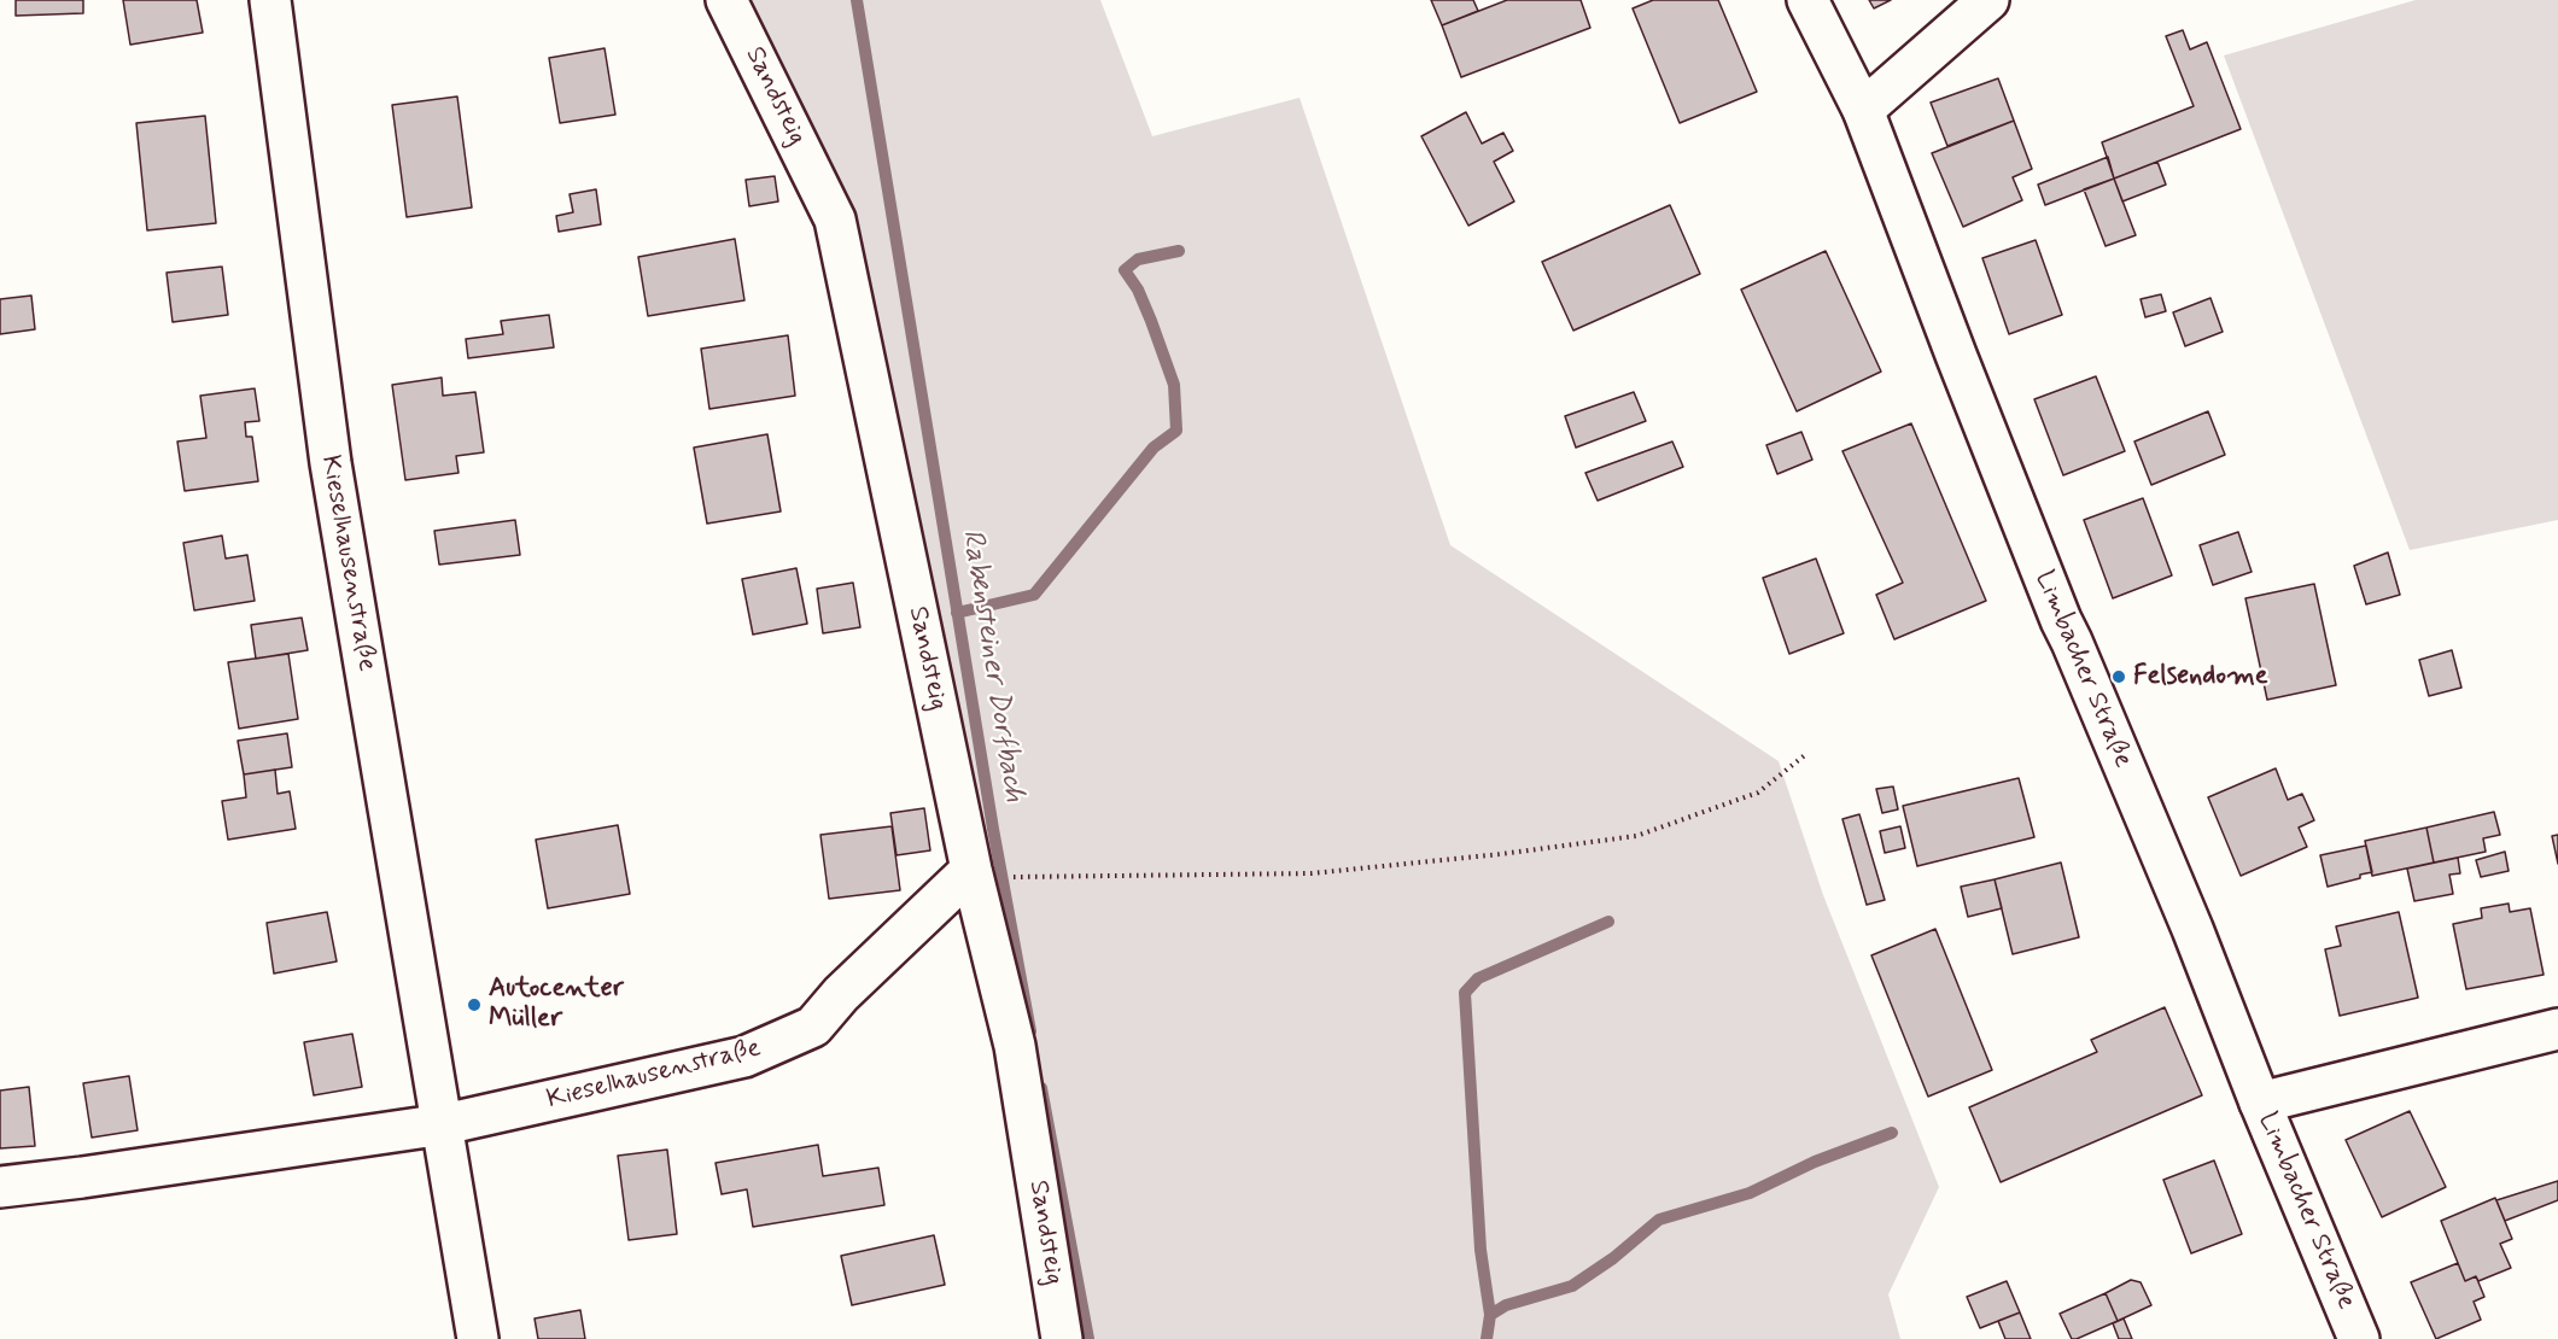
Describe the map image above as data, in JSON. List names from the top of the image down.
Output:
{
  "streets": {
    "street": ["Sandsteig", "Kieselhausenstraße", "Limbacher Straße"]
  },
  "crossings": [
    ["Sandsteig", "Kieselhausenstraße"]
  ],
  "water": ["Rabensteiner Dorfbach"],
  "places": ["Felsendome", "Autocenter Müller"]
}
